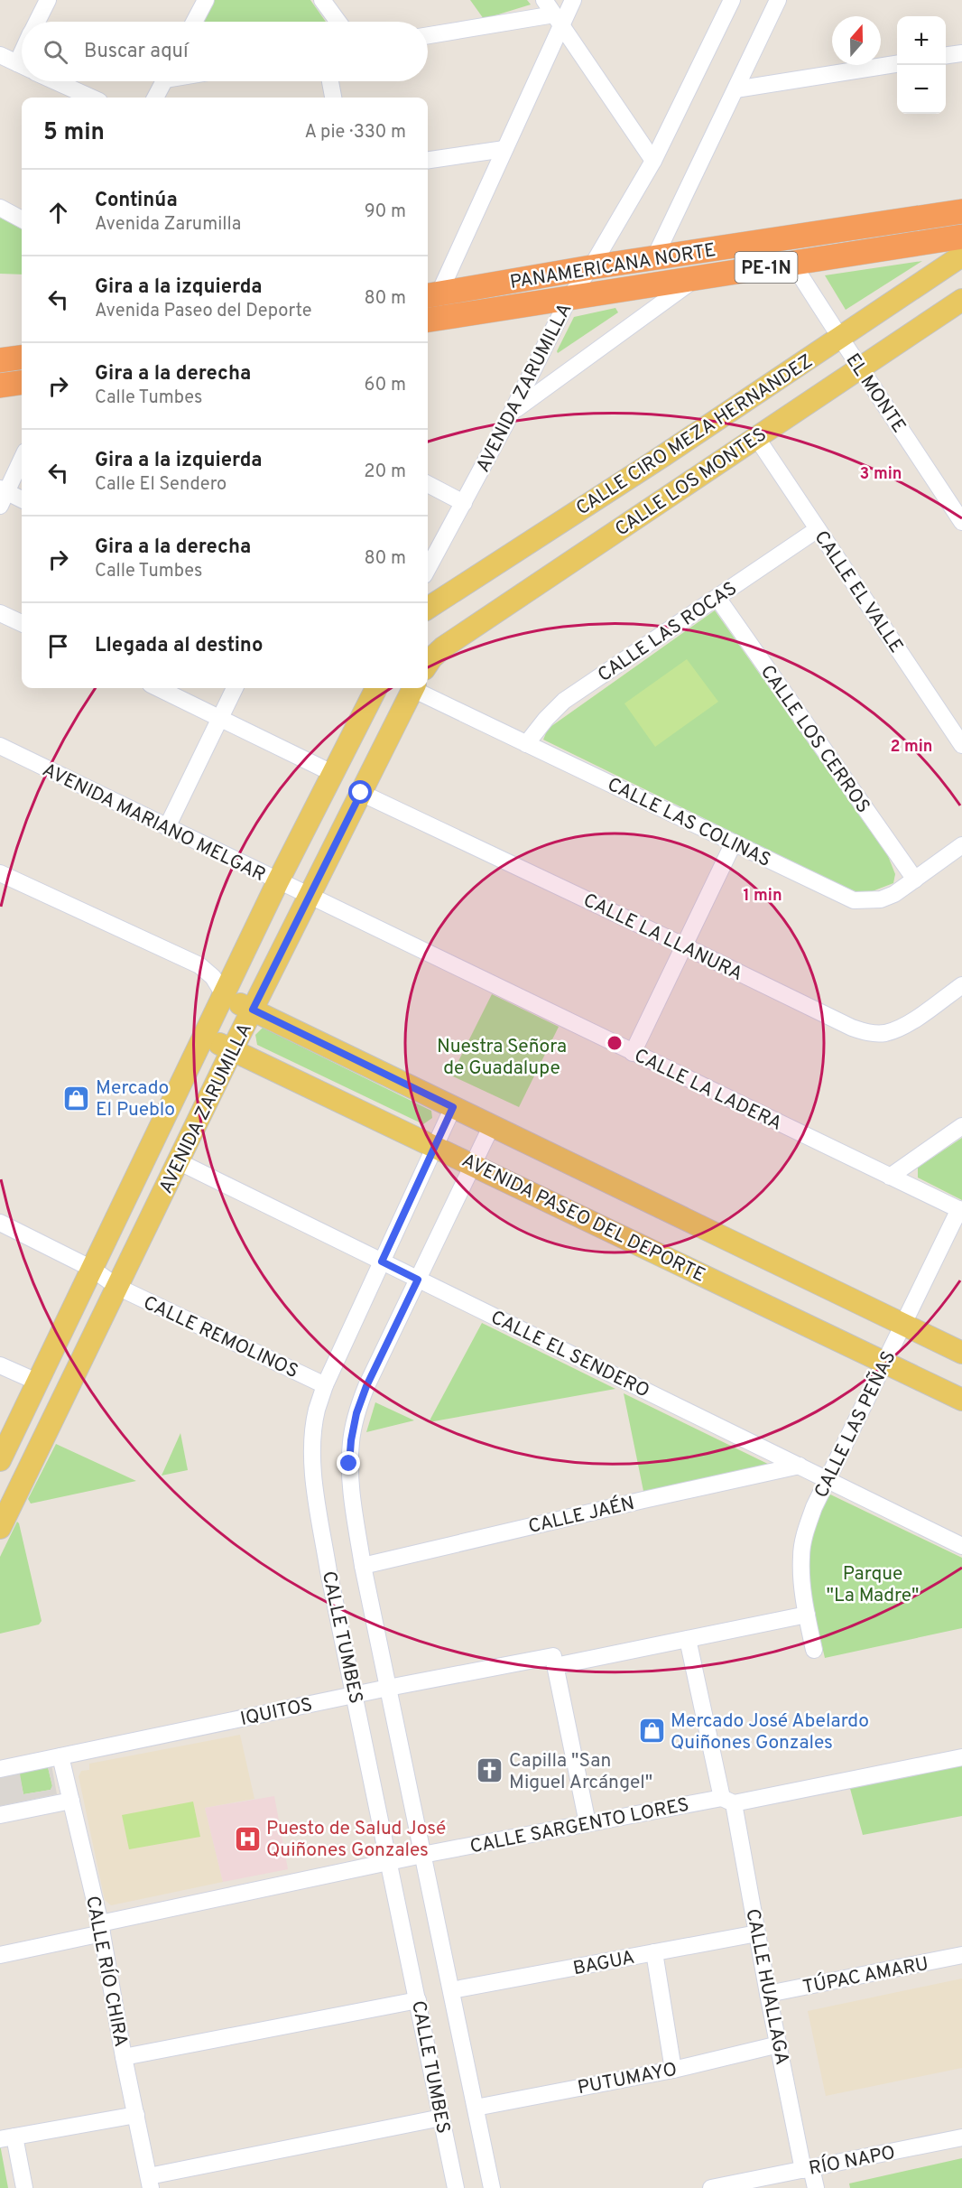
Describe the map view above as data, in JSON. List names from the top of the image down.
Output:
{
  "streets": {
    "highway": ["PANAMERICANA NORTE", "PE-1N"],
    "main road": [
      "AVENIDA ZARUMILLA",
      "CALLE CIRO MEZA HERNANDEZ",
      "CALLE LOS MONTES",
      "AVENIDA PASEO DEL DEPORTE"
    ],
    "street": [
      "EL MONTE",
      "CALLE EL VALLE",
      "CALLE LAS ROCAS",
      "CALLE LOS CERROS",
      "AVENIDA MARIANO MELGAR",
      "CALLE LAS COLINAS",
      "CALLE LA LLANURA",
      "CALLE LA LADERA",
      "CALLE REMOLINOS",
      "CALLE EL SENDERO",
      "CALLE LAS PEÑAS",
      "CALLE JAÉN",
      "CALLE TUMBES",
      "IQUITOS",
      "CALLE SARGENTO LORES",
      "BAGUA",
      "CALLE RÍO CHIRA",
      "TÚPAC AMARU",
      "CALLE HUALLAGA",
      "PUTUMAYO",
      "RÍO NAPO"
    ]
  },
  "crossings": [
    ["PANAMERICANA NORTE", "AVENIDA ZARUMILLA"],
    ["PANAMERICANA NORTE", "EL MONTE"],
    ["AVENIDA ZARUMILLA", "AVENIDA MARIANO MELGAR"],
    ["AVENIDA ZARUMILLA", "CALLE LA LLANURA"],
    ["AVENIDA ZARUMILLA", "CALLE LA LADERA"],
    ["AVENIDA ZARUMILLA", "AVENIDA PASEO DEL DEPORTE"],
    ["AVENIDA ZARUMILLA", "CALLE REMOLINOS"],
    ["AVENIDA ZARUMILLA", "CALLE EL SENDERO"],
    ["EL MONTE", "CALLE CIRO MEZA HERNANDEZ"],
    ["EL MONTE", "CALLE LOS MONTES"],
    ["CALLE LOS MONTES", "CALLE EL VALLE"],
    ["CALLE EL VALLE", "CALLE LAS ROCAS"],
    ["CALLE LAS ROCAS", "CALLE LOS CERROS"],
    ["CALLE LAS ROCAS", "CALLE LAS COLINAS"],
    ["CALLE LOS CERROS", "CALLE LAS COLINAS"],
    ["AVENIDA MARIANO MELGAR", "CALLE LA LADERA"],
    ["CALLE LA LADERA", "CALLE LAS PEÑAS"],
    ["AVENIDA PASEO DEL DEPORTE", "CALLE LAS PEÑAS"],
    ["AVENIDA PASEO DEL DEPORTE", "CALLE TUMBES"],
    ["CALLE REMOLINOS", "CALLE TUMBES"],
    ["CALLE EL SENDERO", "CALLE LAS PEÑAS"],
    ["CALLE EL SENDERO", "CALLE JAÉN"],
    ["CALLE EL SENDERO", "CALLE TUMBES"],
    ["CALLE LAS PEÑAS", "IQUITOS"],
    ["CALLE JAÉN", "CALLE TUMBES"],
    ["CALLE TUMBES", "IQUITOS"],
    ["CALLE TUMBES", "CALLE SARGENTO LORES"],
    ["CALLE TUMBES", "BAGUA"],
    ["CALLE TUMBES", "PUTUMAYO"],
    ["IQUITOS", "CALLE RÍO CHIRA"],
    ["IQUITOS", "CALLE HUALLAGA"],
    ["CALLE SARGENTO LORES", "CALLE RÍO CHIRA"],
    ["CALLE SARGENTO LORES", "CALLE HUALLAGA"],
    ["BAGUA", "CALLE HUALLAGA"],
    ["TÚPAC AMARU", "CALLE HUALLAGA"],
    ["CALLE HUALLAGA", "PUTUMAYO"],
    ["CALLE HUALLAGA", "RÍO NAPO"]
  ],
  "parks": ["Nuestra Señora de Guadalupe", "Parque \"La Madre\""],
  "places": {
    "shop": ["Mercado El Pueblo", "Mercado José Abelardo Quiñones Gonzales"],
    "church": ["Capilla \"San Miguel Arcángel\""],
    "hospital": ["Puesto de Salud José Quiñones Gonzales"]
  },
  "north": "top",
  "page": {
    "map_buttons": ["+", "−"],
    "search": "Buscar aquí",
    "heading": ["5 min", "A pie · 330 m"],
    "list": [
      ["Continúa", "Avenida Zarumilla", "90 m"],
      ["Gira a la izquierda", "Avenida Paseo del Deporte", "80 m"],
      ["Gira a la derecha", "Calle Tumbes", "60 m"],
      ["Gira a la izquierda", "Calle El Sendero", "20 m"],
      ["Gira a la derecha", "Calle Tumbes", "80 m"],
      "Llegada al destino"
    ]
  },
  "rings": ["3 min", "2 min", "1 min"]
}
